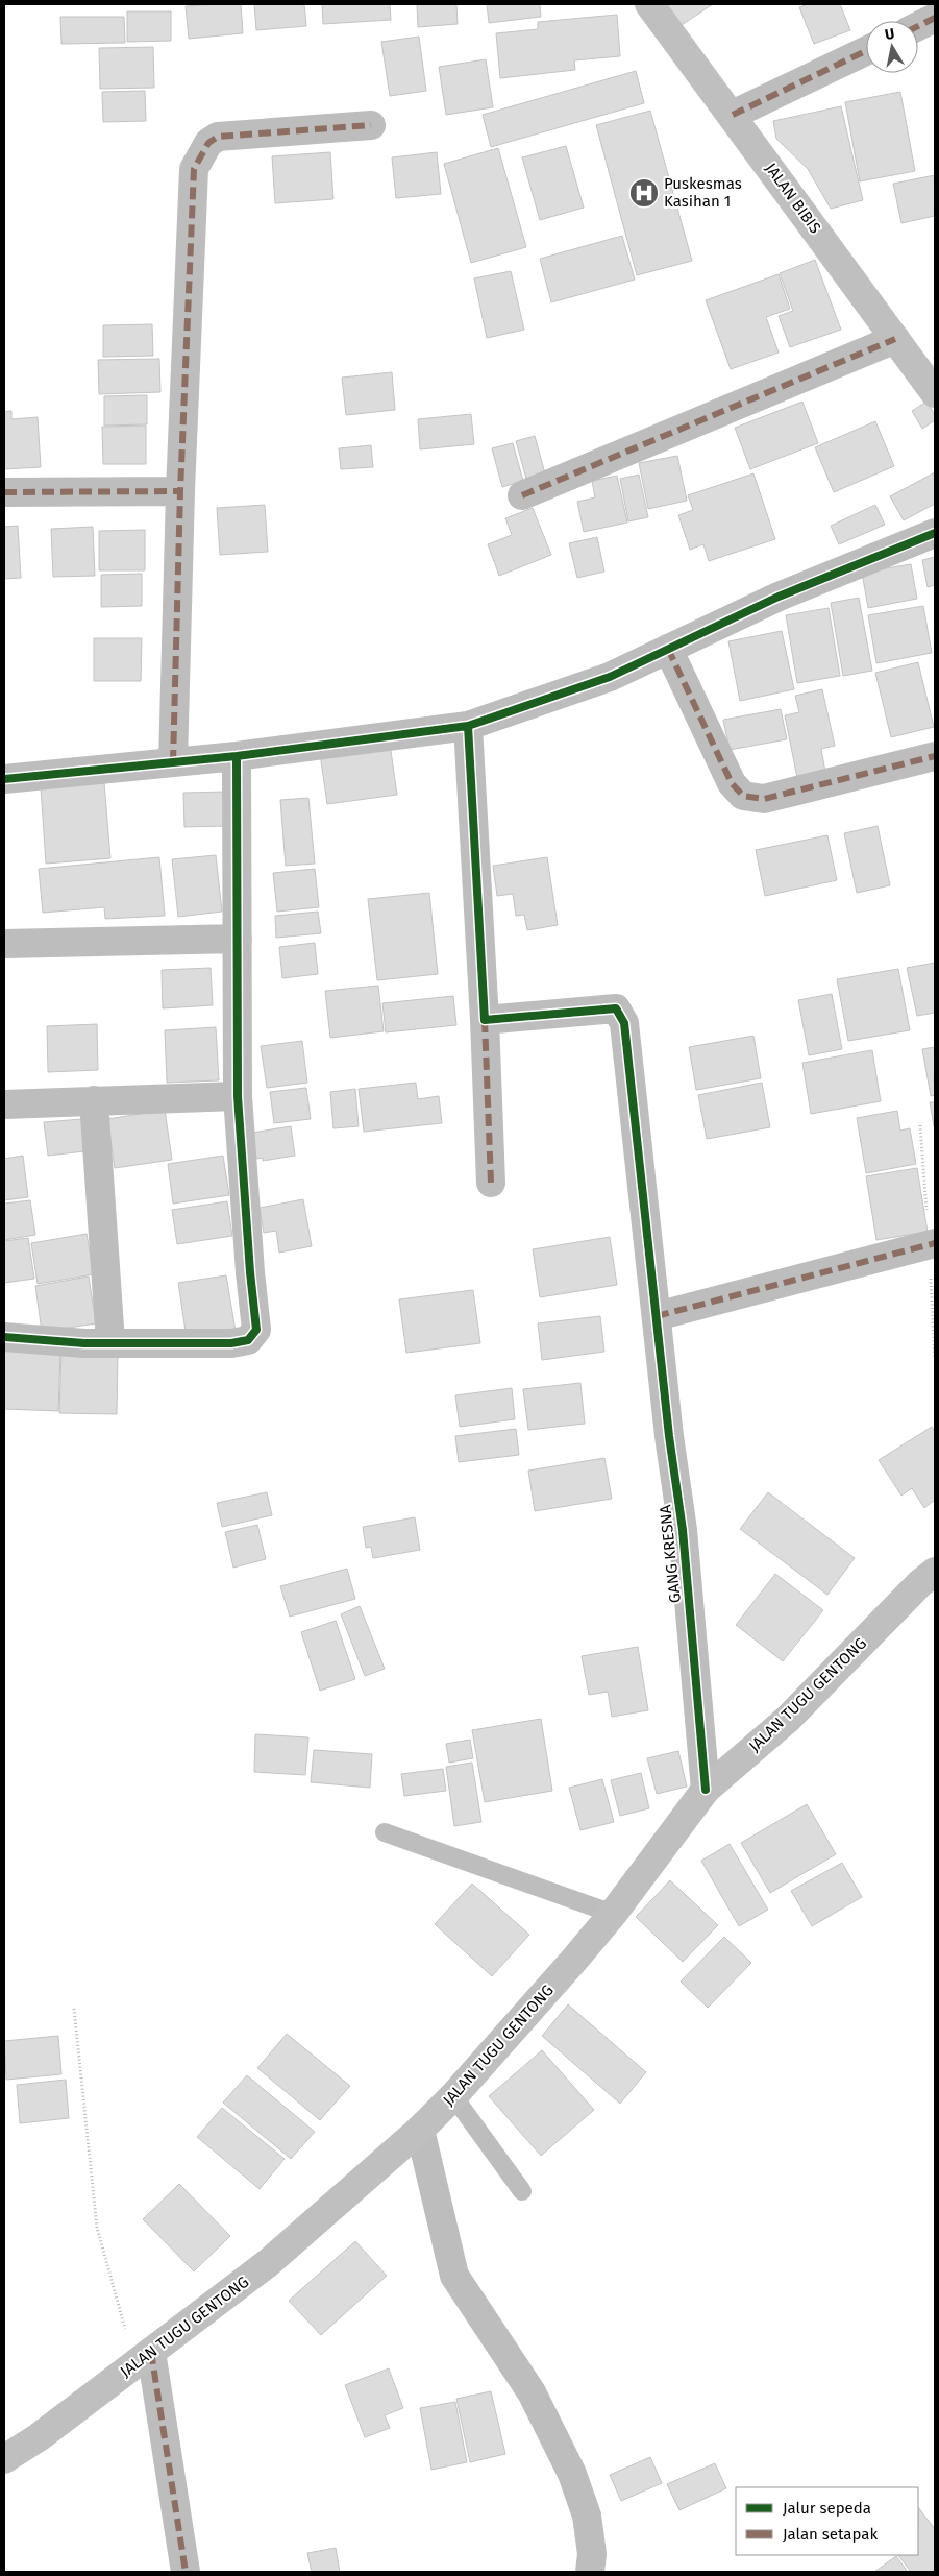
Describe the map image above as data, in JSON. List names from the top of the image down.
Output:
{
  "streets": {
    "main road": ["JALAN BIBIS", "JALAN TUGU GENTONG"],
    "street": ["GANG KRESNA"]
  },
  "crossings": [
    ["GANG KRESNA", "JALAN TUGU GENTONG"]
  ],
  "places": {
    "hospital": ["Puskesmas Kasihan 1"]
  },
  "legend": ["Jalur sepeda", "Jalan setapak"],
  "north": "top"
}
